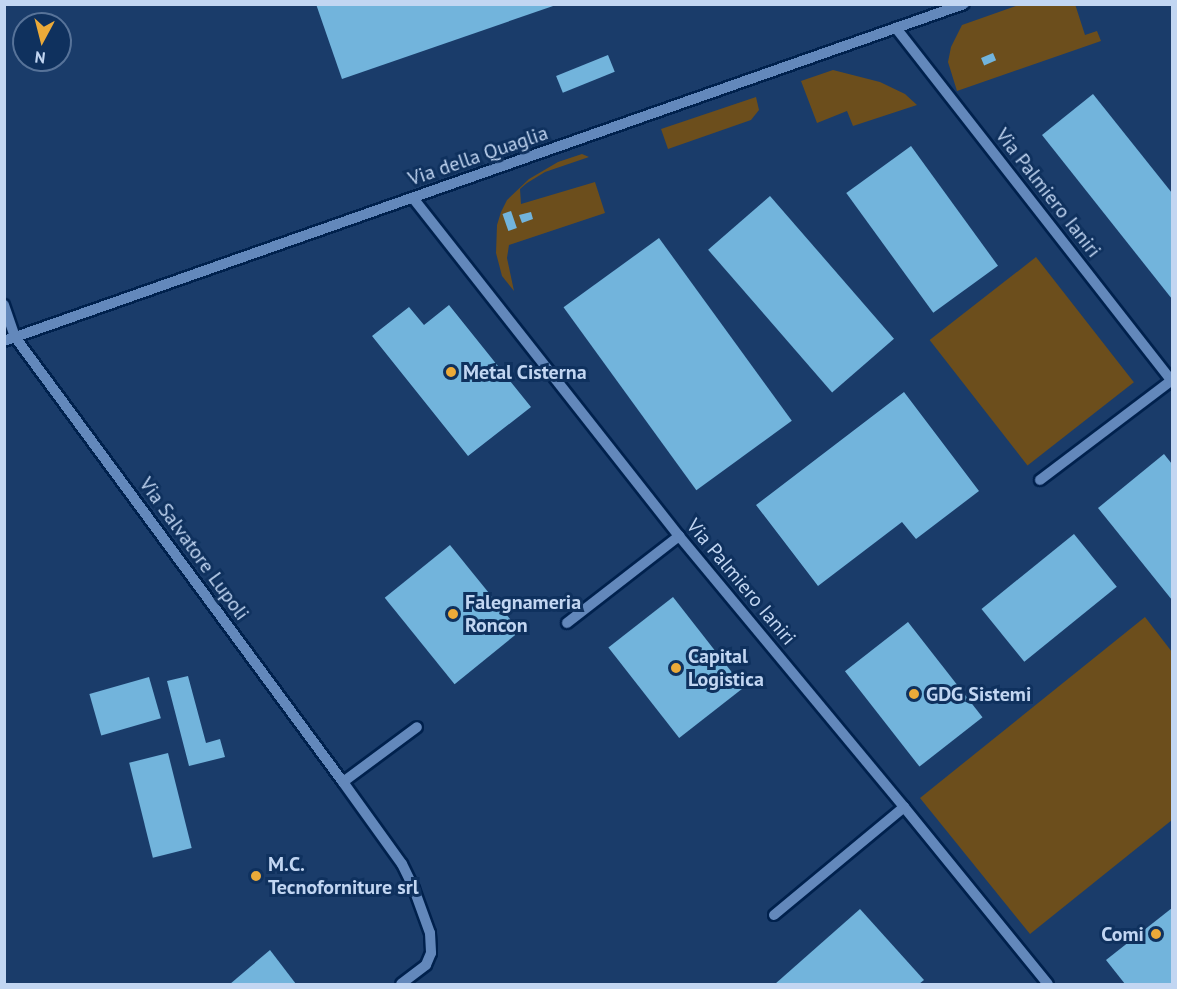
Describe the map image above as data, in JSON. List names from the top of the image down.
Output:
{
  "streets": {
    "street": ["Via della Quaglia", "Via Palmiero Ianiri", "Via Salvatore Lupoli"]
  },
  "crossings": [
    ["Via della Quaglia", "Via Palmiero Ianiri"],
    ["Via della Quaglia", "Via Salvatore Lupoli"]
  ],
  "places": [
    "Metal Cisterna",
    "Falegnameria Roncon",
    "Capital Logistica",
    "GDG Sistemi",
    "M.C. Tecnoforniture srl",
    "Comi"
  ],
  "north": "bottom"
}
